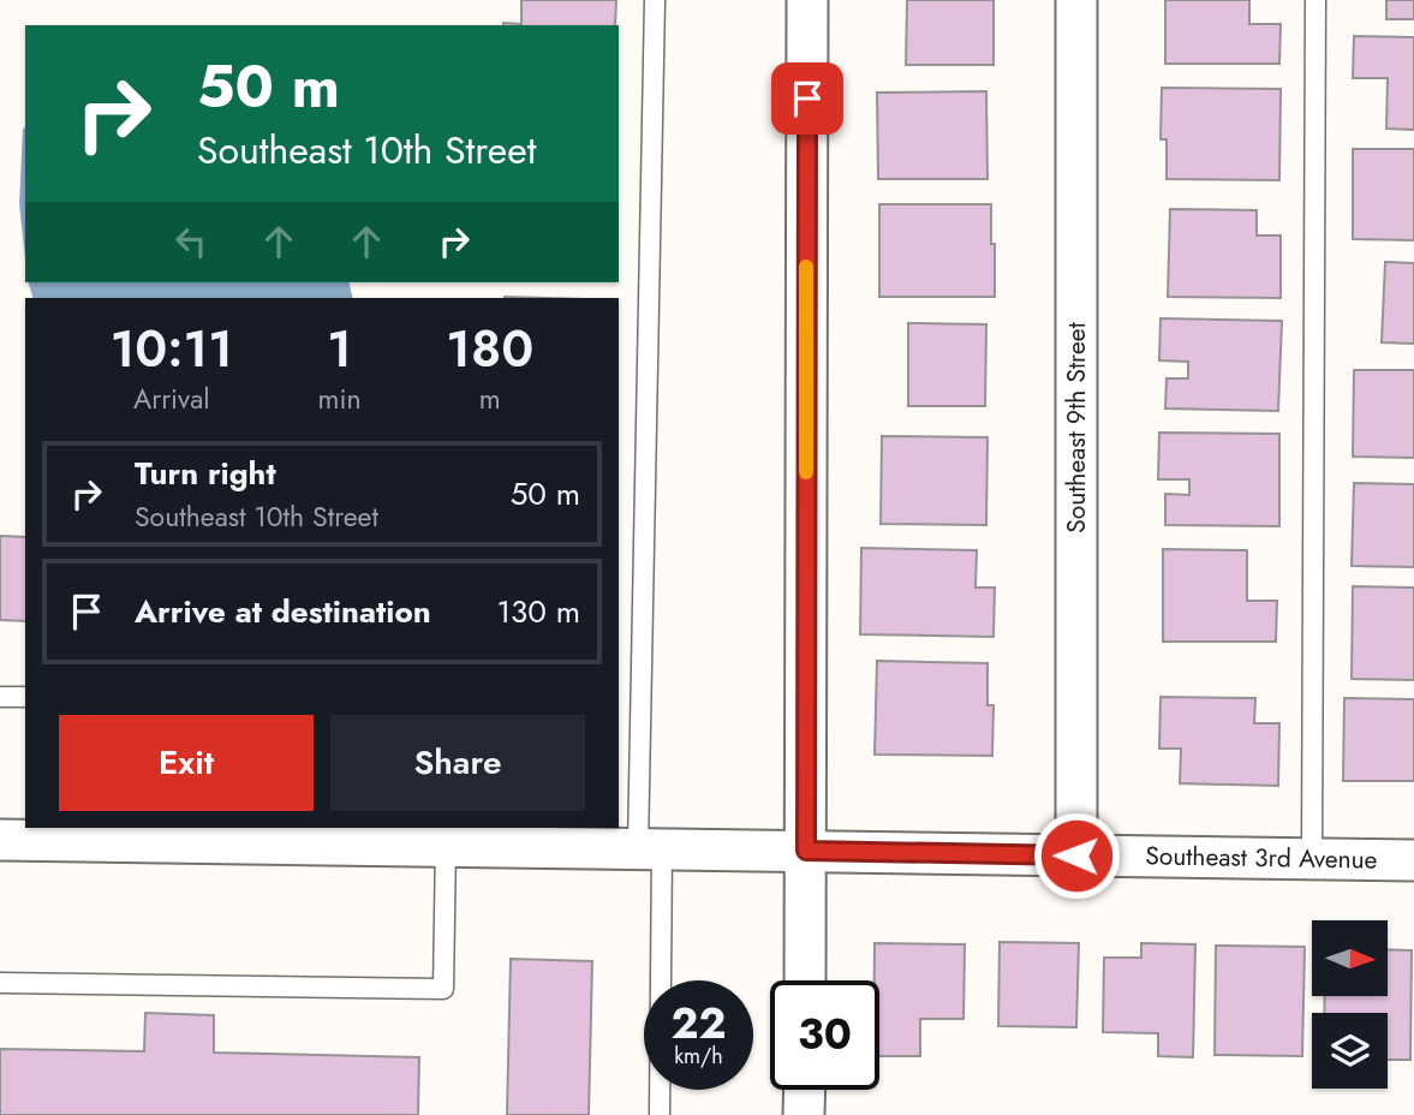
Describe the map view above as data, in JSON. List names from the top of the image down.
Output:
{
  "streets": {
    "street": ["Southeast 9th Street", "Southeast 3rd Avenue"]
  },
  "crossings": [
    ["Southeast 9th Street", "Southeast 3rd Avenue"]
  ],
  "north": "right",
  "page": {
    "turn": ["50 m", "Southeast 10th Street"],
    "eta": [
      "10:11",
      "Arrival",
      "1",
      "min",
      "180",
      "m"
    ],
    "list": [
      {
        "name": "Turn right",
        "note": "Southeast 10th Street",
        "value": "50 m"
      },
      {
        "name": "Arrive at destination",
        "value": "130 m"
      }
    ],
    "buttons": ["Exit", "Share"],
    "speed": "22 km/h",
    "limit": "30"
  }
}
